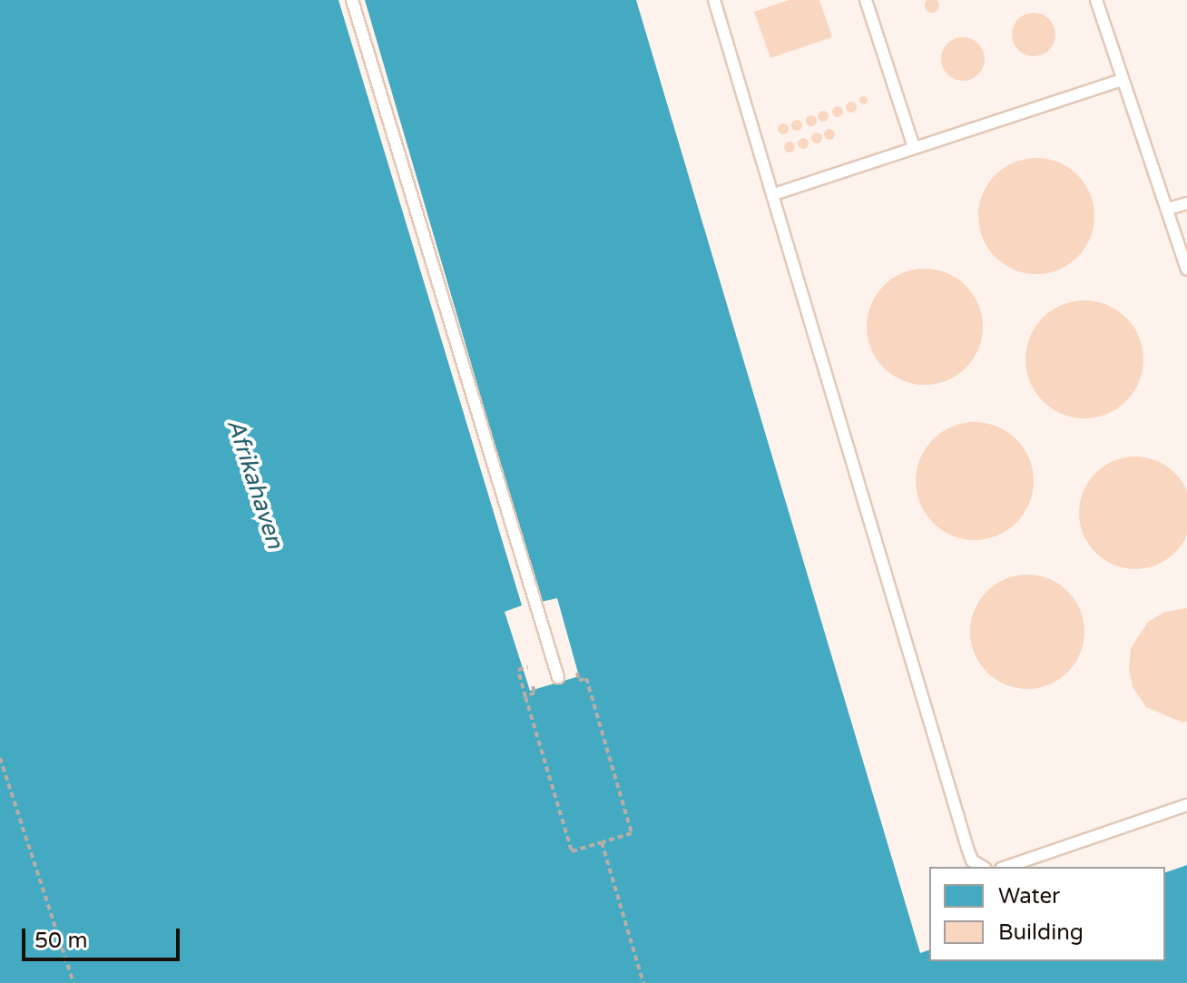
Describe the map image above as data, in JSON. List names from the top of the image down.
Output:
{
  "water": ["Afrikahaven"],
  "legend": ["Water", "Building"],
  "scale_bar": "50 m"
}
